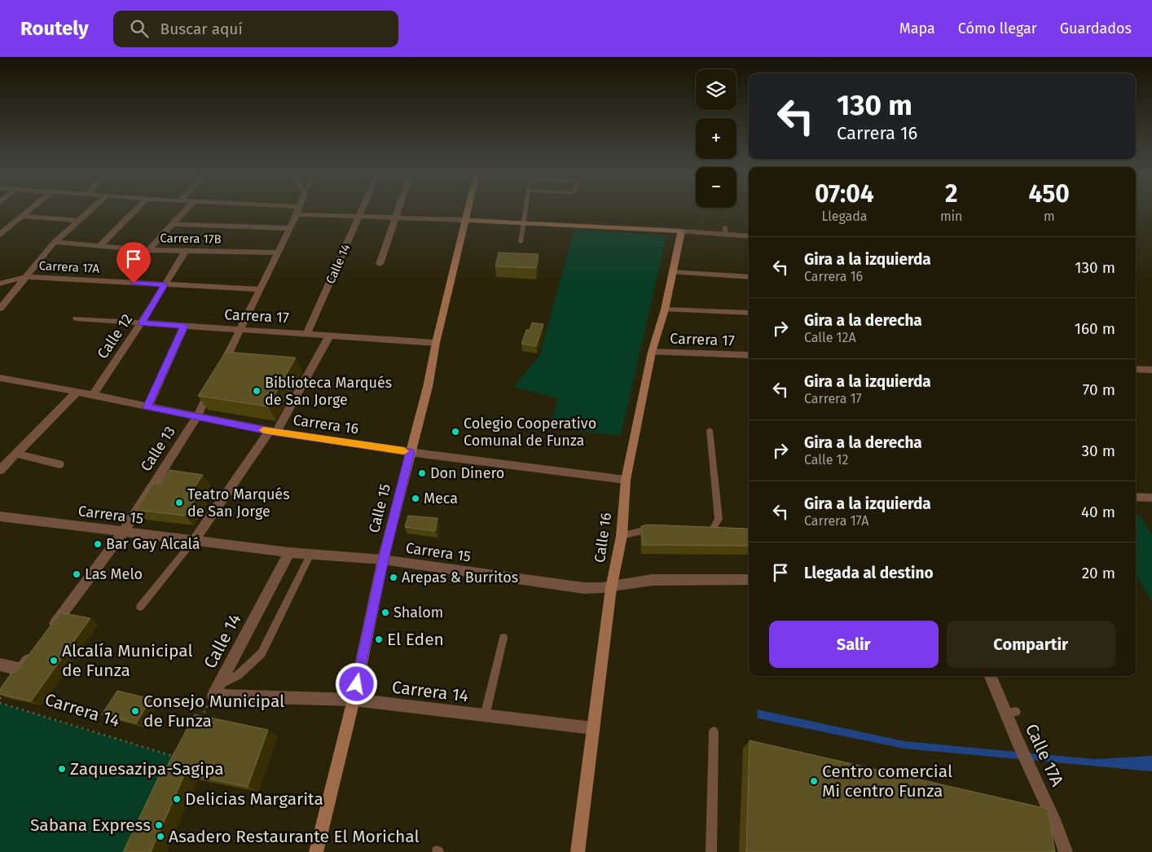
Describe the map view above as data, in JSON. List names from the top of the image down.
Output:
{
  "streets": {
    "street": [
      "Carrera 17B",
      "Calle 14",
      "Carrera 17A",
      "Carrera 17",
      "Calle 12",
      "Carrera 16",
      "Calle 13",
      "Calle 15",
      "Carrera 15",
      "Calle 16",
      "Carrera 14",
      "Calle 17A"
    ]
  },
  "crossings": [
    ["Carrera 17B", "Calle 12"],
    ["Calle 14", "Carrera 17"],
    ["Calle 14", "Carrera 15"],
    ["Calle 14", "Carrera 14"],
    ["Carrera 17A", "Calle 12"],
    ["Carrera 17", "Calle 12"],
    ["Carrera 17", "Calle 15"],
    ["Carrera 17", "Calle 16"],
    ["Calle 12", "Carrera 16"],
    ["Carrera 16", "Calle 13"],
    ["Carrera 16", "Calle 15"],
    ["Carrera 16", "Calle 16"],
    ["Calle 13", "Carrera 15"],
    ["Calle 15", "Carrera 15"],
    ["Calle 15", "Carrera 14"],
    ["Carrera 15", "Calle 16"],
    ["Calle 16", "Carrera 14"]
  ],
  "places": [
    "Biblioteca Marqués de San Jorge",
    "Colegio Cooperativo Comunal de Funza",
    "Don Dinero",
    "Meca",
    "Teatro Marqués de San Jorge",
    "Bar Gay Alcalá",
    "Las Melo",
    "Arepas & Burritos",
    "Shalom",
    "El Eden",
    "Alcalía Municipal de Funza",
    "Consejo Municipal de Funza",
    "Zaquesazipa-Sagipa",
    "Centro comercial Mi centro Funza",
    "Delicias Margarita",
    "Sabana Express",
    "Asadero Restaurante El Morichal"
  ],
  "page": {
    "header": "Routely",
    "search": "Buscar aquí",
    "nav": ["Mapa", "Cómo llegar", "Guardados"],
    "map_buttons": ["+", "−"],
    "turn": ["130 m", "Carrera 16"],
    "eta": [
      "07:04",
      "Llegada",
      "2",
      "min",
      "450",
      "m"
    ],
    "list": [
      {
        "name": "Gira a la izquierda",
        "note": "Carrera 16",
        "value": "130 m"
      },
      {
        "name": "Gira a la derecha",
        "note": "Calle 12A",
        "value": "160 m"
      },
      {
        "name": "Gira a la izquierda",
        "note": "Carrera 17",
        "value": "70 m"
      },
      {
        "name": "Gira a la derecha",
        "note": "Calle 12",
        "value": "30 m"
      },
      {
        "name": "Gira a la izquierda",
        "note": "Carrera 17A",
        "value": "40 m"
      },
      {
        "name": "Llegada al destino",
        "value": "20 m"
      }
    ],
    "buttons": ["Salir", "Compartir"]
  }
}
